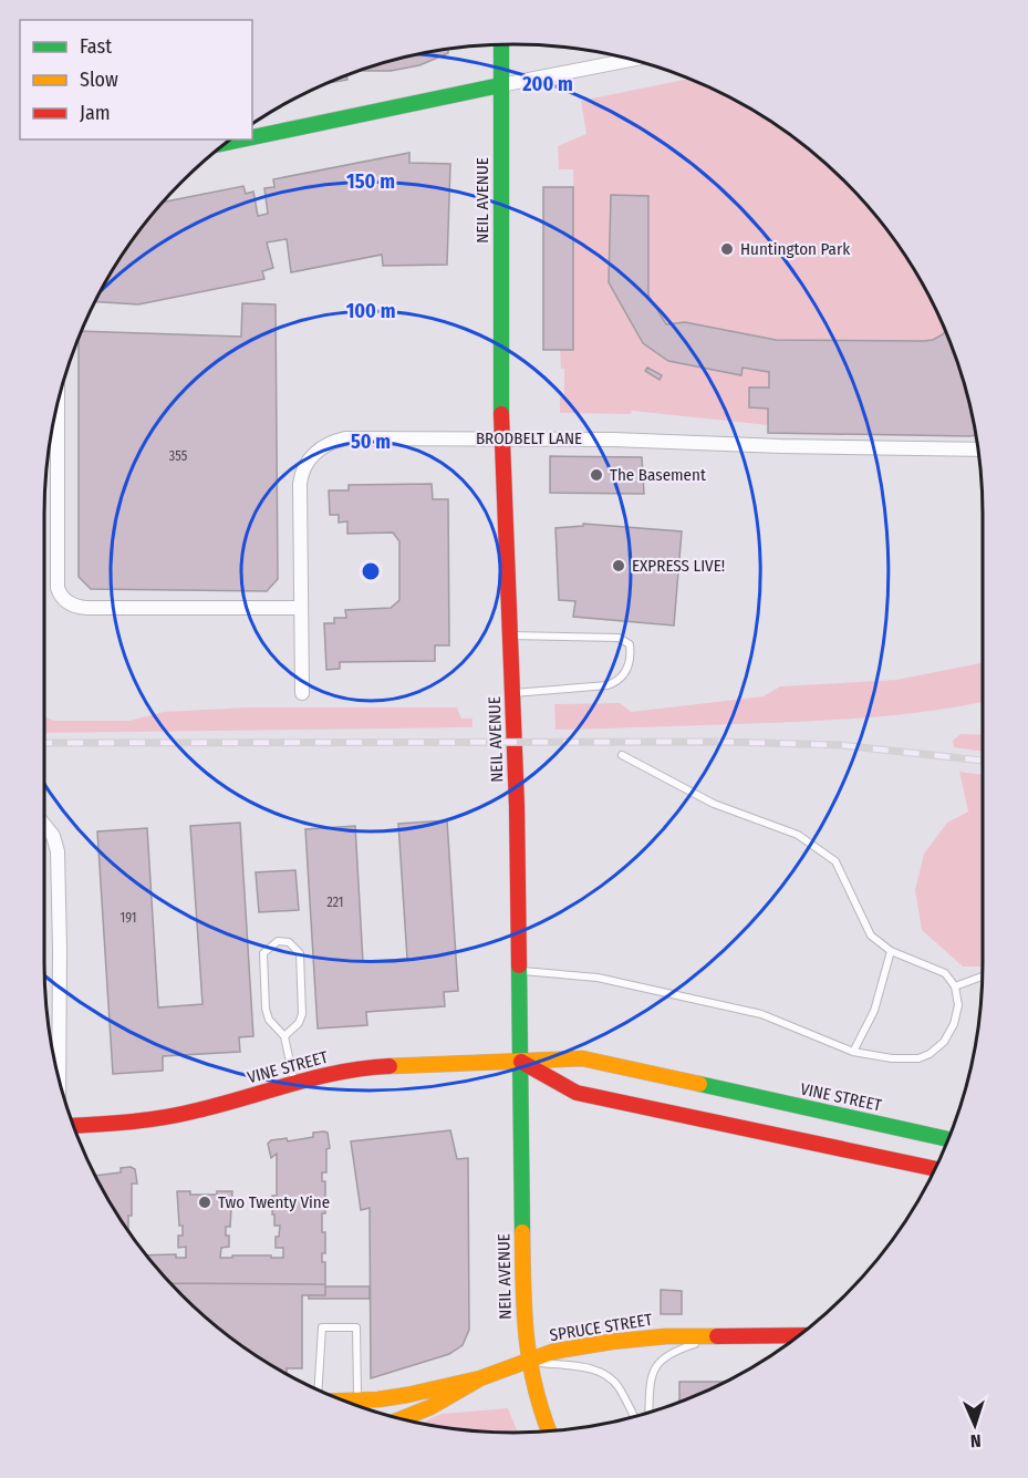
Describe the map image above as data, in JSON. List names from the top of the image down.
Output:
{
  "streets": {
    "main road": ["NEIL AVENUE", "VINE STREET", "SPRUCE STREET"],
    "street": ["BRODBELT LANE"]
  },
  "crossings": [
    ["NEIL AVENUE", "BRODBELT LANE"],
    ["NEIL AVENUE", "VINE STREET"],
    ["NEIL AVENUE", "SPRUCE STREET"]
  ],
  "places": [
    "Huntington Park",
    "The Basement",
    "EXPRESS LIVE!",
    "Two Twenty Vine"
  ],
  "house_numbers": ["355", "221", "191"],
  "legend": ["Fast", "Slow", "Jam"],
  "north": "bottom",
  "rings": [
    "200 m",
    "150 m",
    "100 m",
    "50 m"
  ]
}
